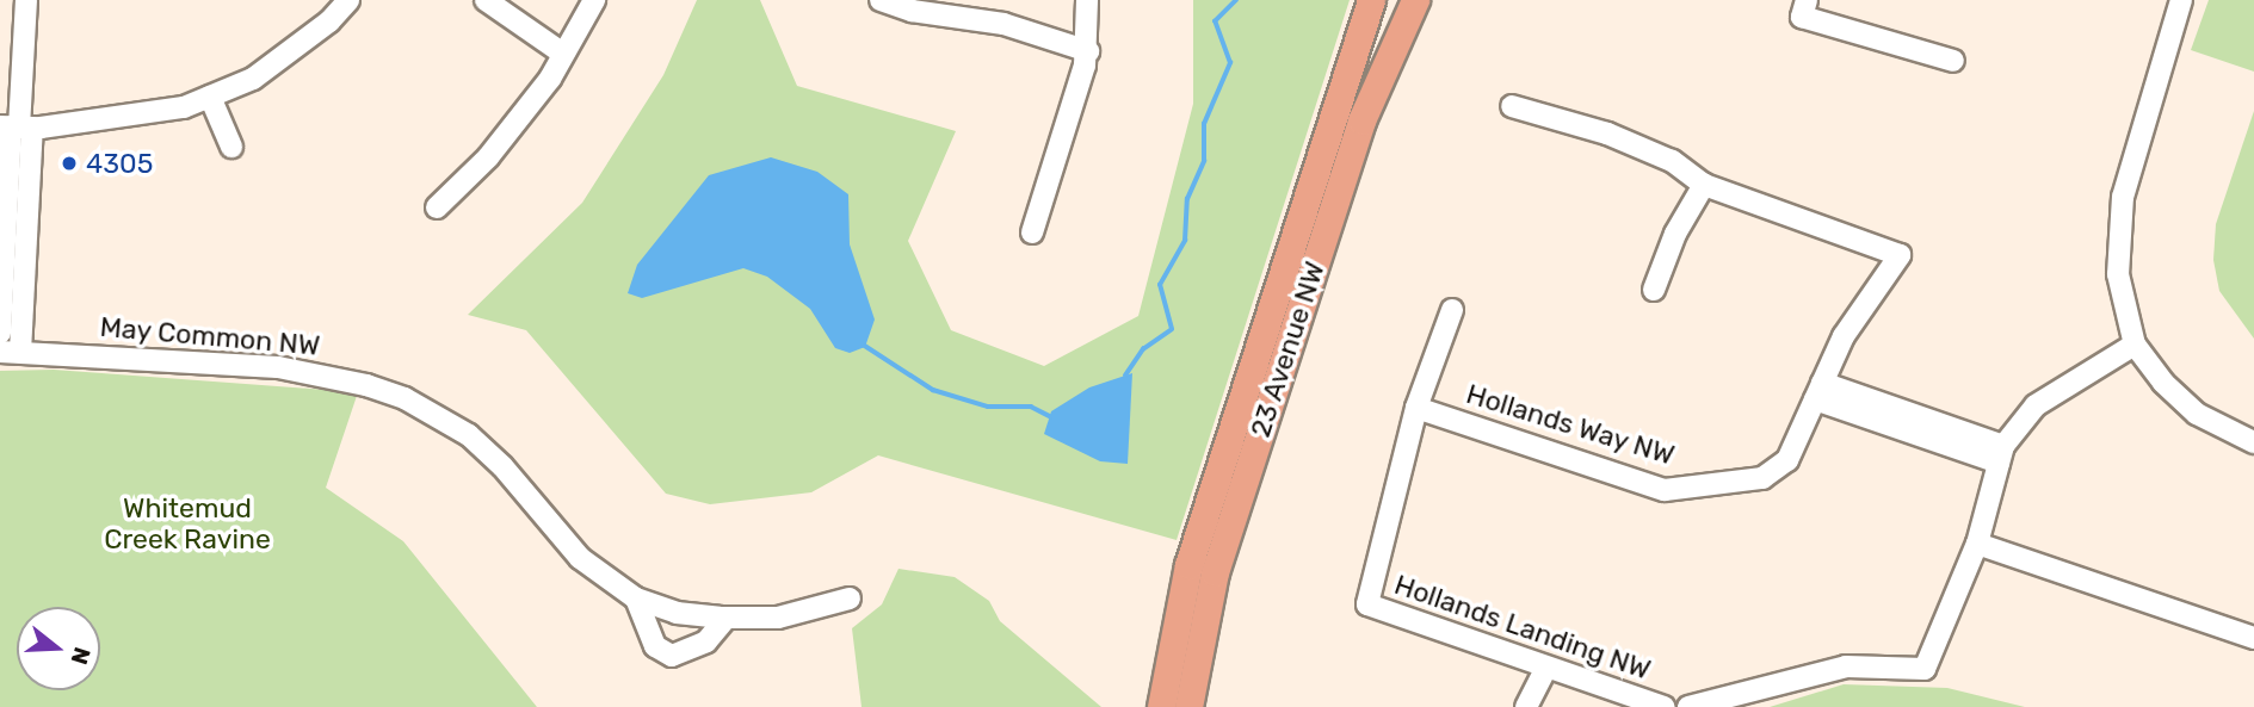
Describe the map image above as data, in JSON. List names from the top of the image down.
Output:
{
  "streets": {
    "main road": ["23 Avenue NW"],
    "street": ["May Common NW", "Hollands Way NW", "Hollands Landing NW"]
  },
  "crossings": [
    ["Hollands Way NW", "Hollands Landing NW"]
  ],
  "parks": ["Whitemud Creek Ravine"],
  "places": ["4305"],
  "north": "right"
}
